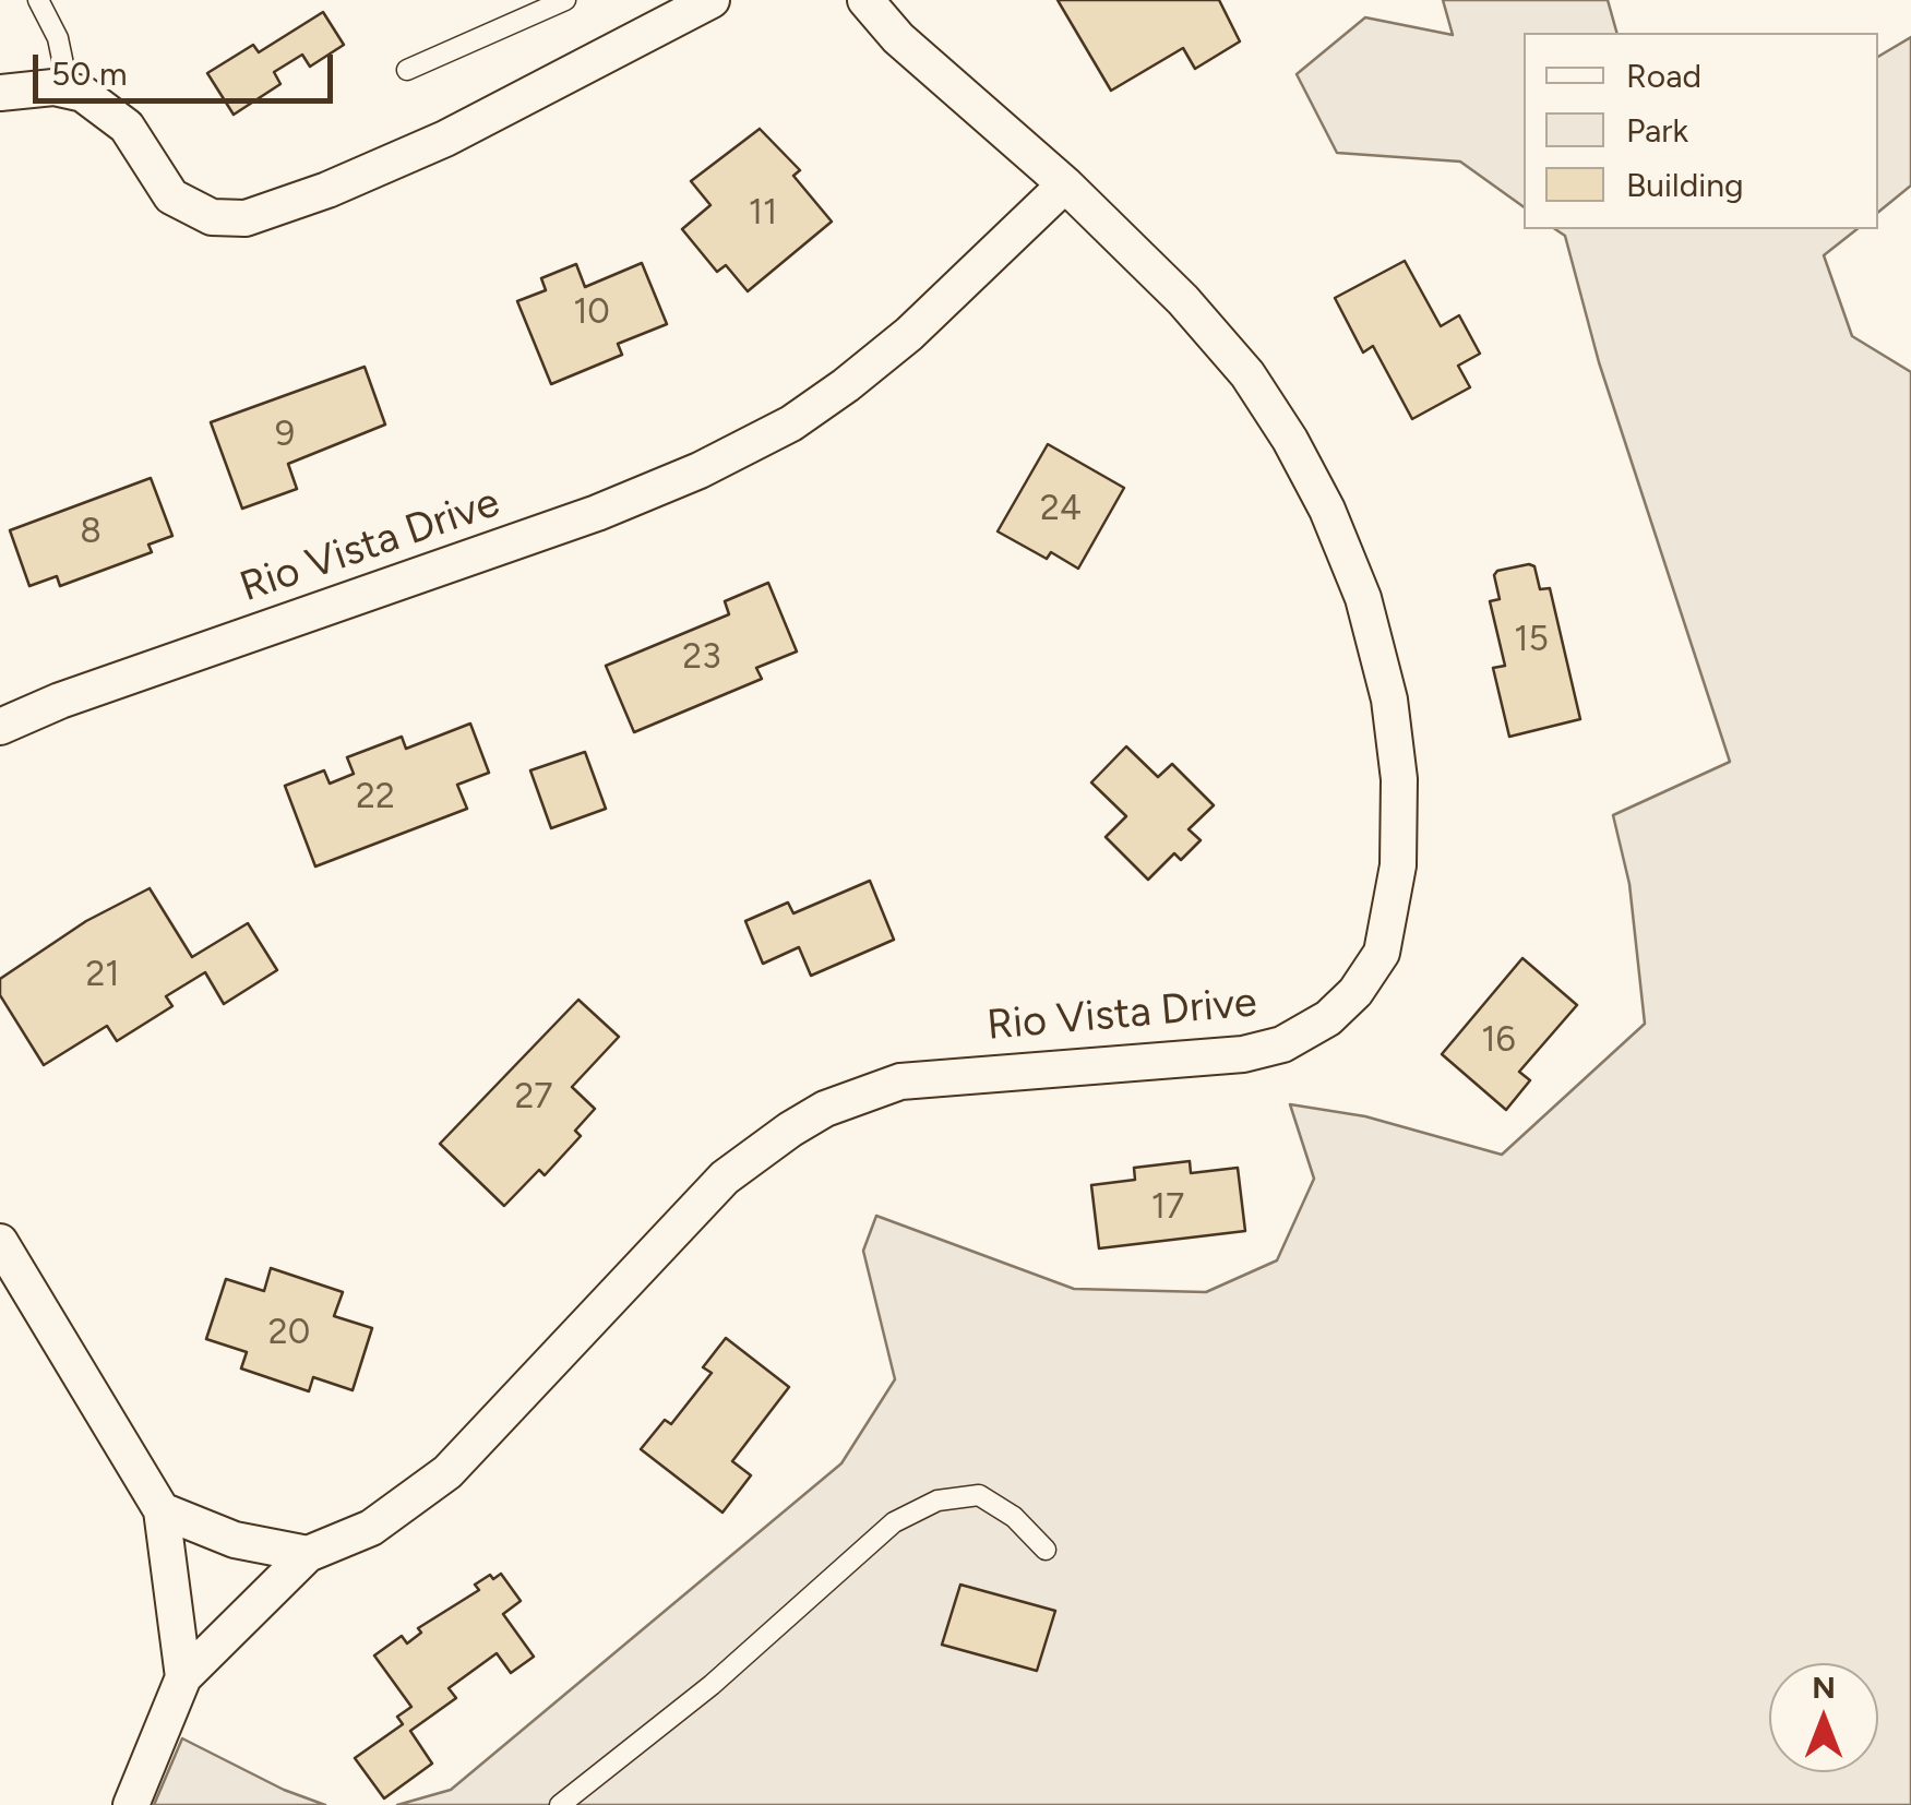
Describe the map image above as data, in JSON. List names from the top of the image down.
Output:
{
  "streets": {
    "street": ["Rio Vista Drive"]
  },
  "house_numbers": [
    "11",
    "10",
    "9",
    "24",
    "8",
    "15",
    "23",
    "22",
    "21",
    "16",
    "27",
    "17",
    "20"
  ],
  "legend": ["Road", "Park", "Building"],
  "scale_bar": "50 m",
  "north": "top"
}
